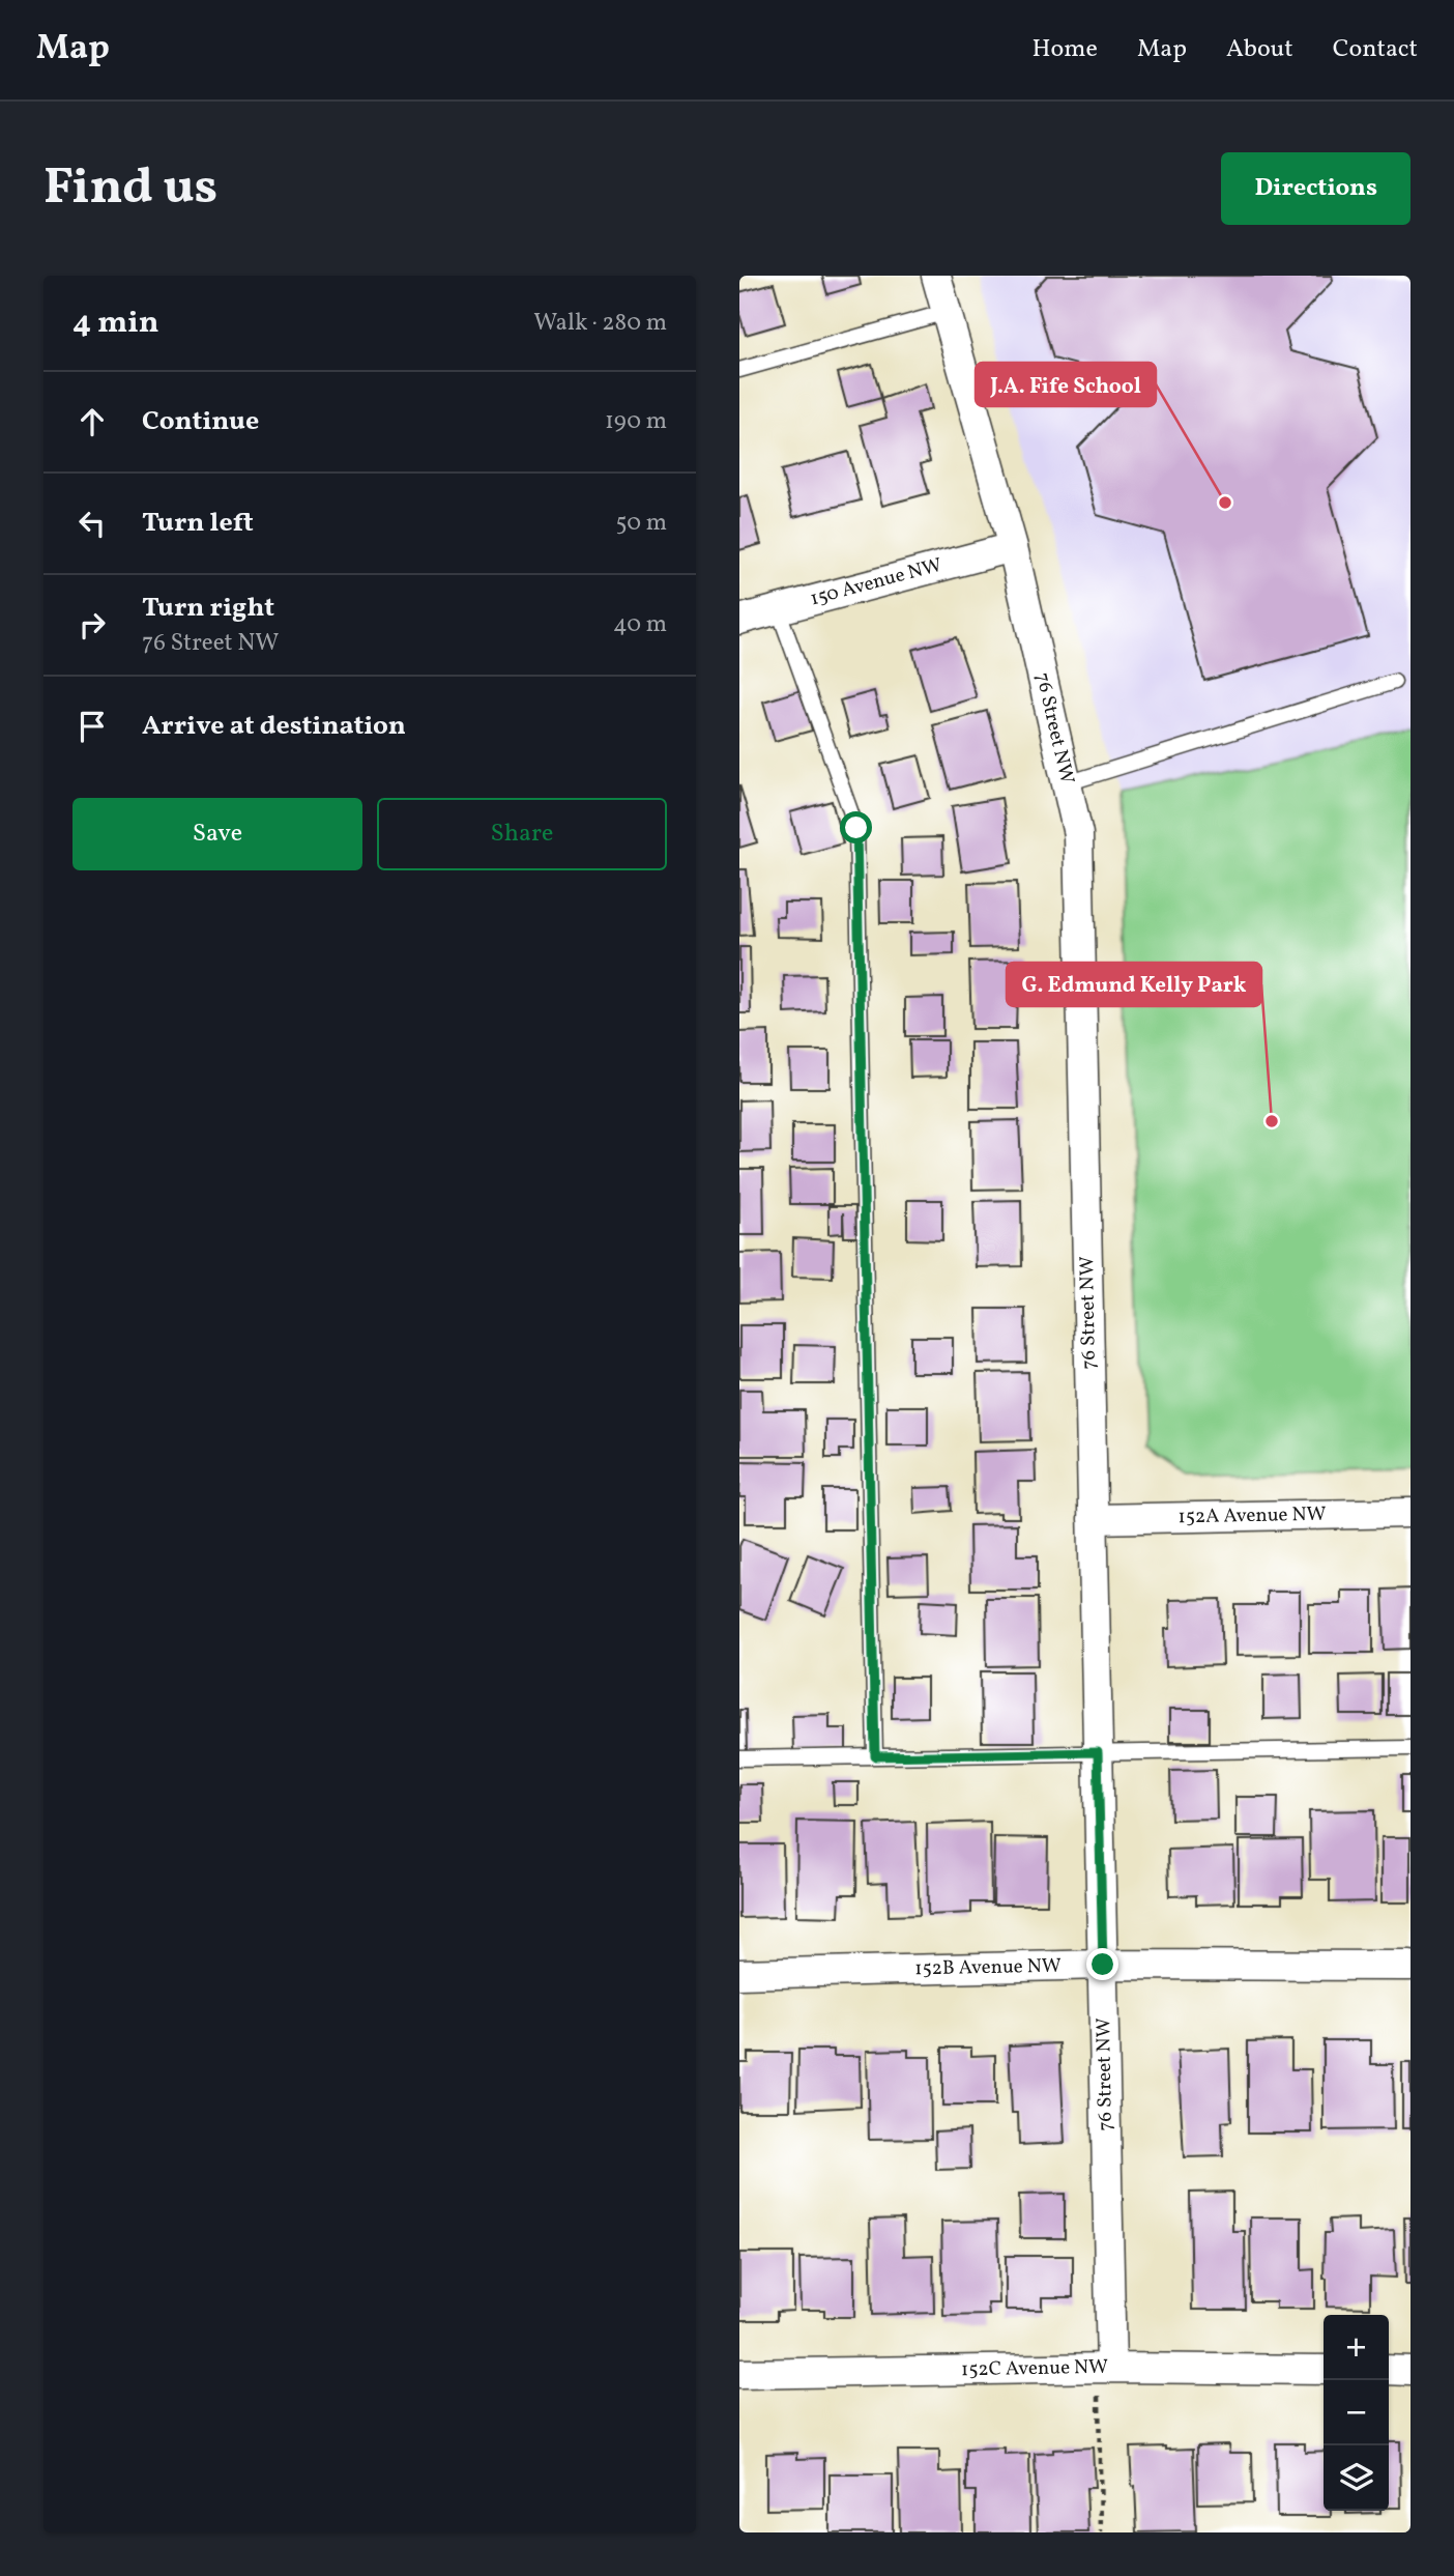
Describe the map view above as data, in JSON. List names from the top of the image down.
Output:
{
  "streets": {
    "street": [
      "150 Avenue NW",
      "76 Street NW",
      "152A Avenue NW",
      "152B Avenue NW",
      "152C Avenue NW"
    ]
  },
  "crossings": [
    ["150 Avenue NW", "76 Street NW"],
    ["76 Street NW", "152A Avenue NW"],
    ["76 Street NW", "152B Avenue NW"],
    ["76 Street NW", "152C Avenue NW"]
  ],
  "places": ["J.A. Fife School", "G. Edmund Kelly Park"],
  "page": {
    "header": "Map",
    "nav": [
      "Home",
      "Map",
      "About",
      "Contact"
    ],
    "buttons": [
      "Directions",
      ["Save", "Share"]
    ],
    "title": "Find us",
    "heading": ["4 min", "Walk · 280 m"],
    "list": [
      ["Continue", "190 m"],
      ["Turn left", "50 m"],
      ["Turn right", "76 Street NW", "40 m"],
      "Arrive at destination"
    ],
    "map_buttons": ["+", "−"]
  }
}
